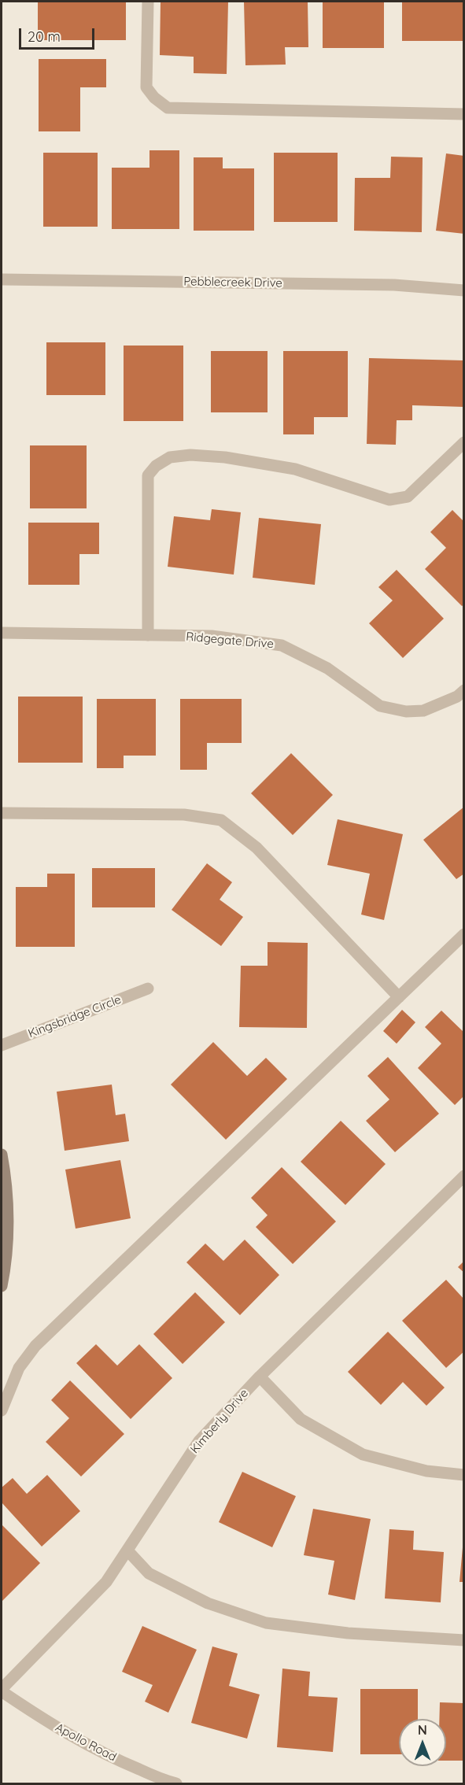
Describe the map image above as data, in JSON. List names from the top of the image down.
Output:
{
  "streets": {
    "street": [
      "Pebblecreek Drive",
      "Ridgegate Drive",
      "Kingsbridge Circle",
      "Kimberly Drive",
      "Apollo Road"
    ]
  },
  "crossings": [
    ["Kimberly Drive", "Apollo Road"]
  ],
  "scale_bar": "20 m",
  "north": "top"
}
